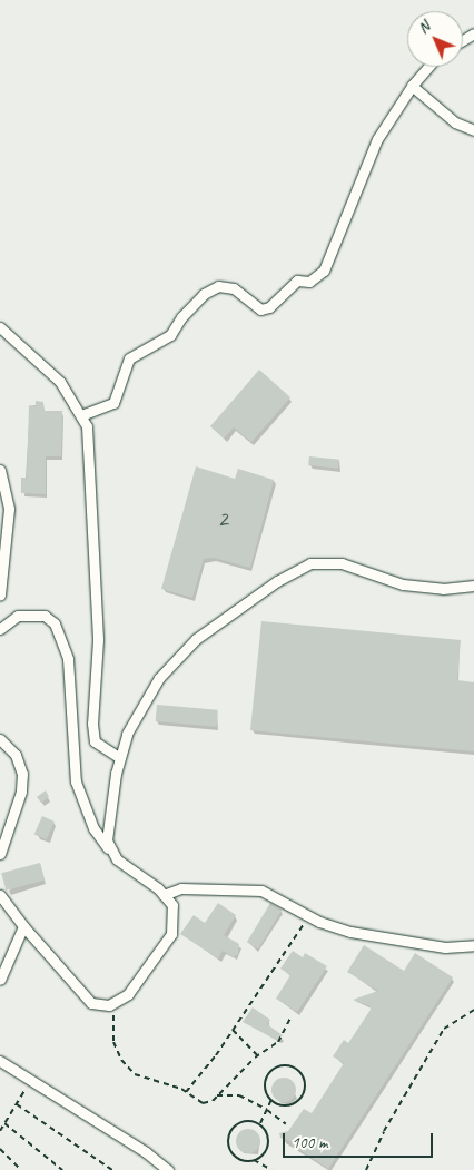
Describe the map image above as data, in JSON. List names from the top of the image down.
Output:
{
  "house_numbers": ["2"],
  "scale_bar": "100 m",
  "north": "top left"
}
